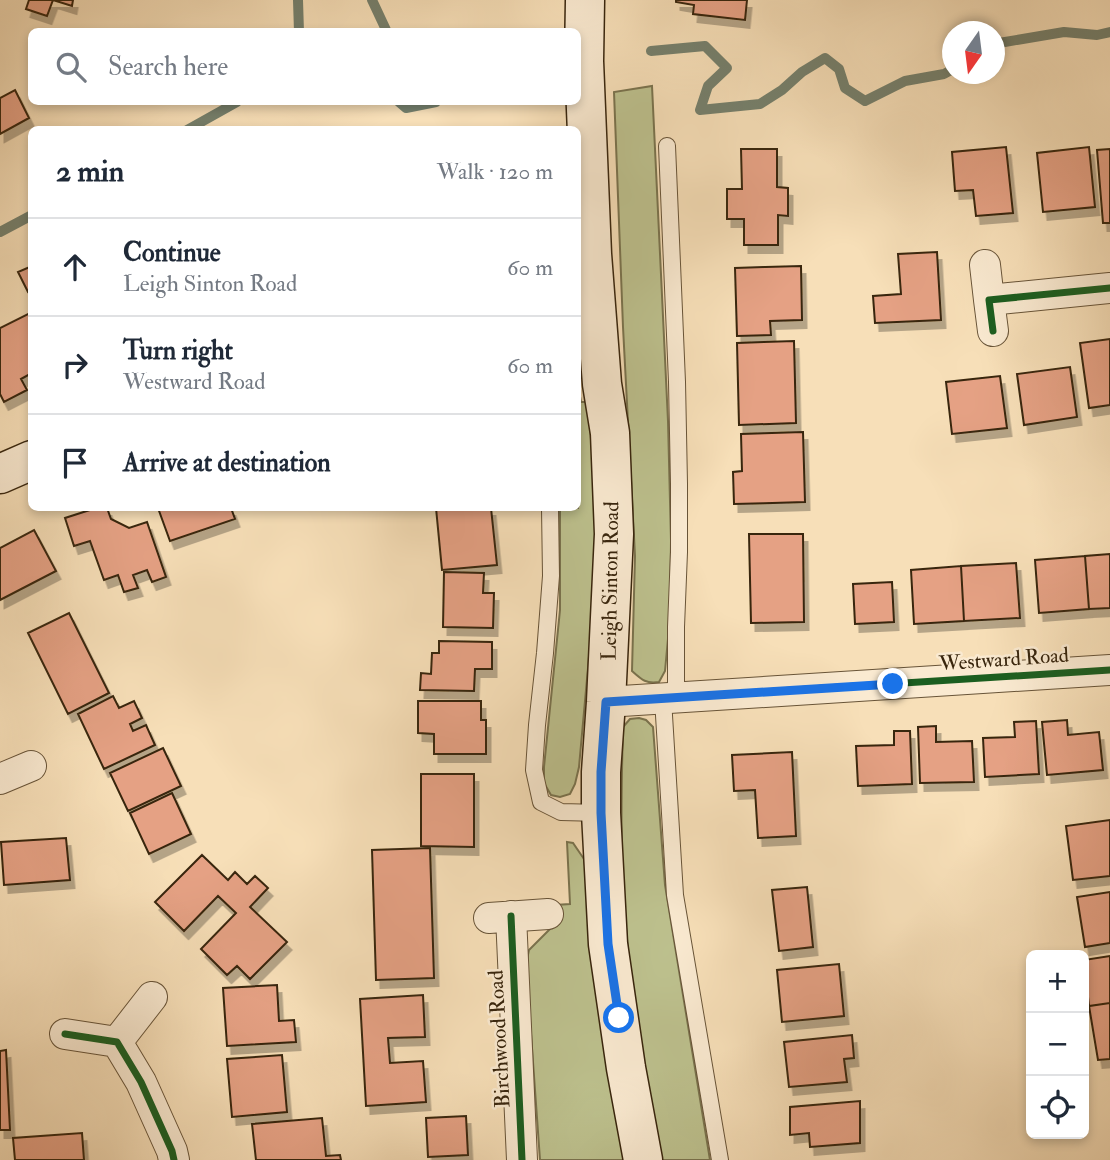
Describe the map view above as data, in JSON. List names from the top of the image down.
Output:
{
  "streets": {
    "main road": ["Leigh Sinton Road"],
    "street": ["Westward Road", "Birchwood Road"]
  },
  "crossings": [
    ["Leigh Sinton Road", "Westward Road"]
  ],
  "north": "bottom",
  "page": {
    "search": "Search here",
    "heading": ["2 min", "Walk · 120 m"],
    "list": [
      ["Continue", "Leigh Sinton Road", "60 m"],
      ["Turn right", "Westward Road", "60 m"],
      "Arrive at destination"
    ],
    "map_buttons": ["+", "−"]
  }
}
